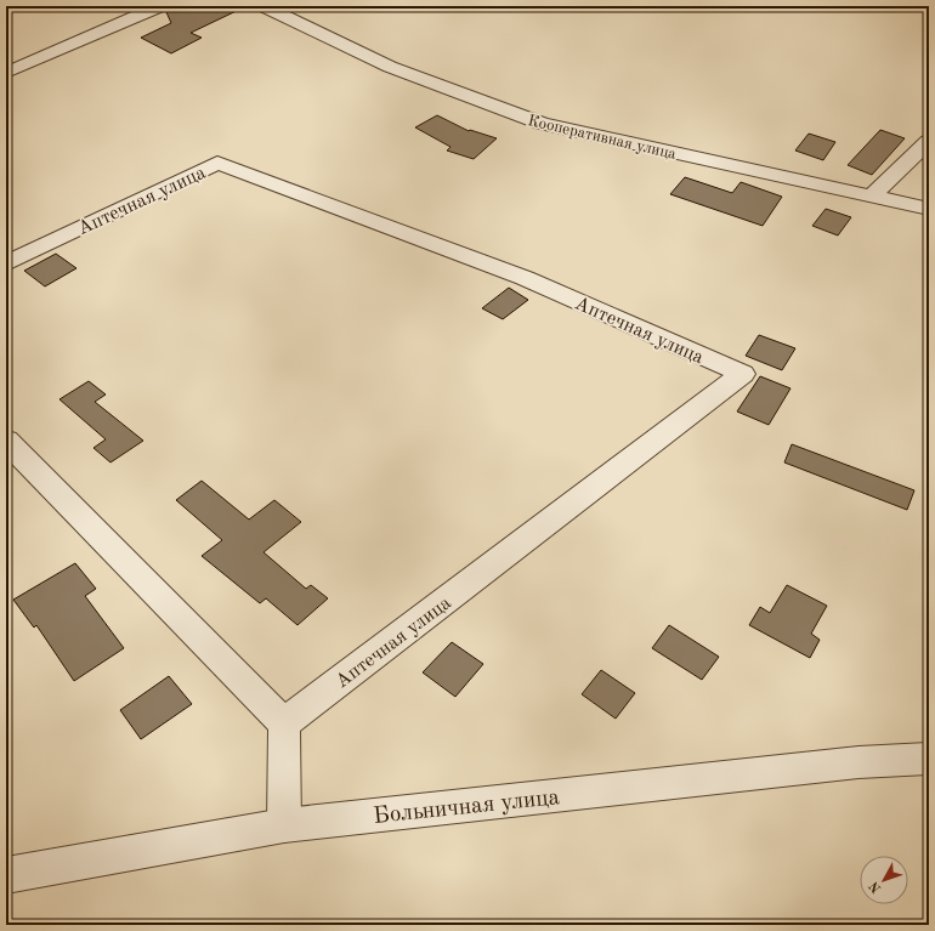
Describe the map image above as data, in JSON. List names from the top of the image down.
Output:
{
  "streets": {
    "street": ["Кооперативная улица", "Аптечная улица", "Больничная улица"]
  },
  "north": "bottom left"
}
